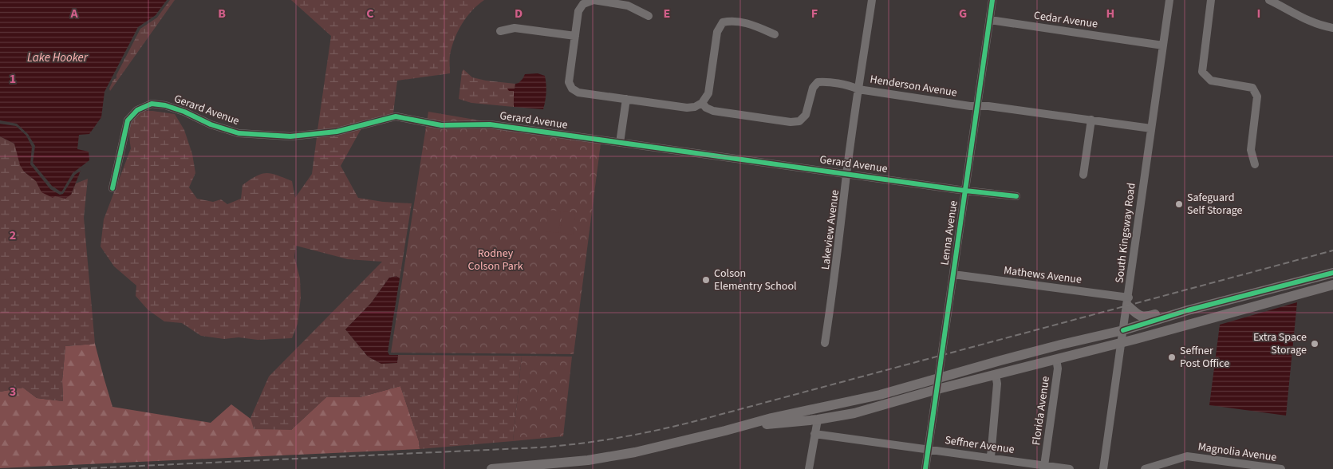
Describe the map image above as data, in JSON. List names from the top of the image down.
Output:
{
  "streets": {
    "street": [
      "Cedar Avenue",
      "Henderson Avenue",
      "Gerard Avenue",
      "Lakeview Avenue",
      "Lenna Avenue",
      "South Kingsway Road",
      "Mathews Avenue",
      "Florida Avenue",
      "Seffner Avenue",
      "Magnolia Avenue"
    ]
  },
  "crossings": [
    ["Cedar Avenue", "Lenna Avenue"],
    ["Cedar Avenue", "South Kingsway Road"],
    ["Henderson Avenue", "Lakeview Avenue"],
    ["Henderson Avenue", "Lenna Avenue"],
    ["Henderson Avenue", "South Kingsway Road"],
    ["Gerard Avenue", "Lakeview Avenue"],
    ["Gerard Avenue", "Lenna Avenue"],
    ["Lenna Avenue", "Mathews Avenue"],
    ["Lenna Avenue", "Seffner Avenue"],
    ["South Kingsway Road", "Mathews Avenue"],
    ["Florida Avenue", "Seffner Avenue"]
  ],
  "water": ["Lake Hooker"],
  "parks": ["Rodney Colson Park"],
  "places": [
    "Safeguard Self Storage",
    "Colson Elementry School",
    "Extra Space Storage",
    "Seffner Post Office"
  ],
  "grid": {
    "columns": [
      "A",
      "B",
      "C",
      "D",
      "E",
      "F",
      "G",
      "H",
      "I"
    ],
    "rows": ["1", "2", "3"]
  }
}
